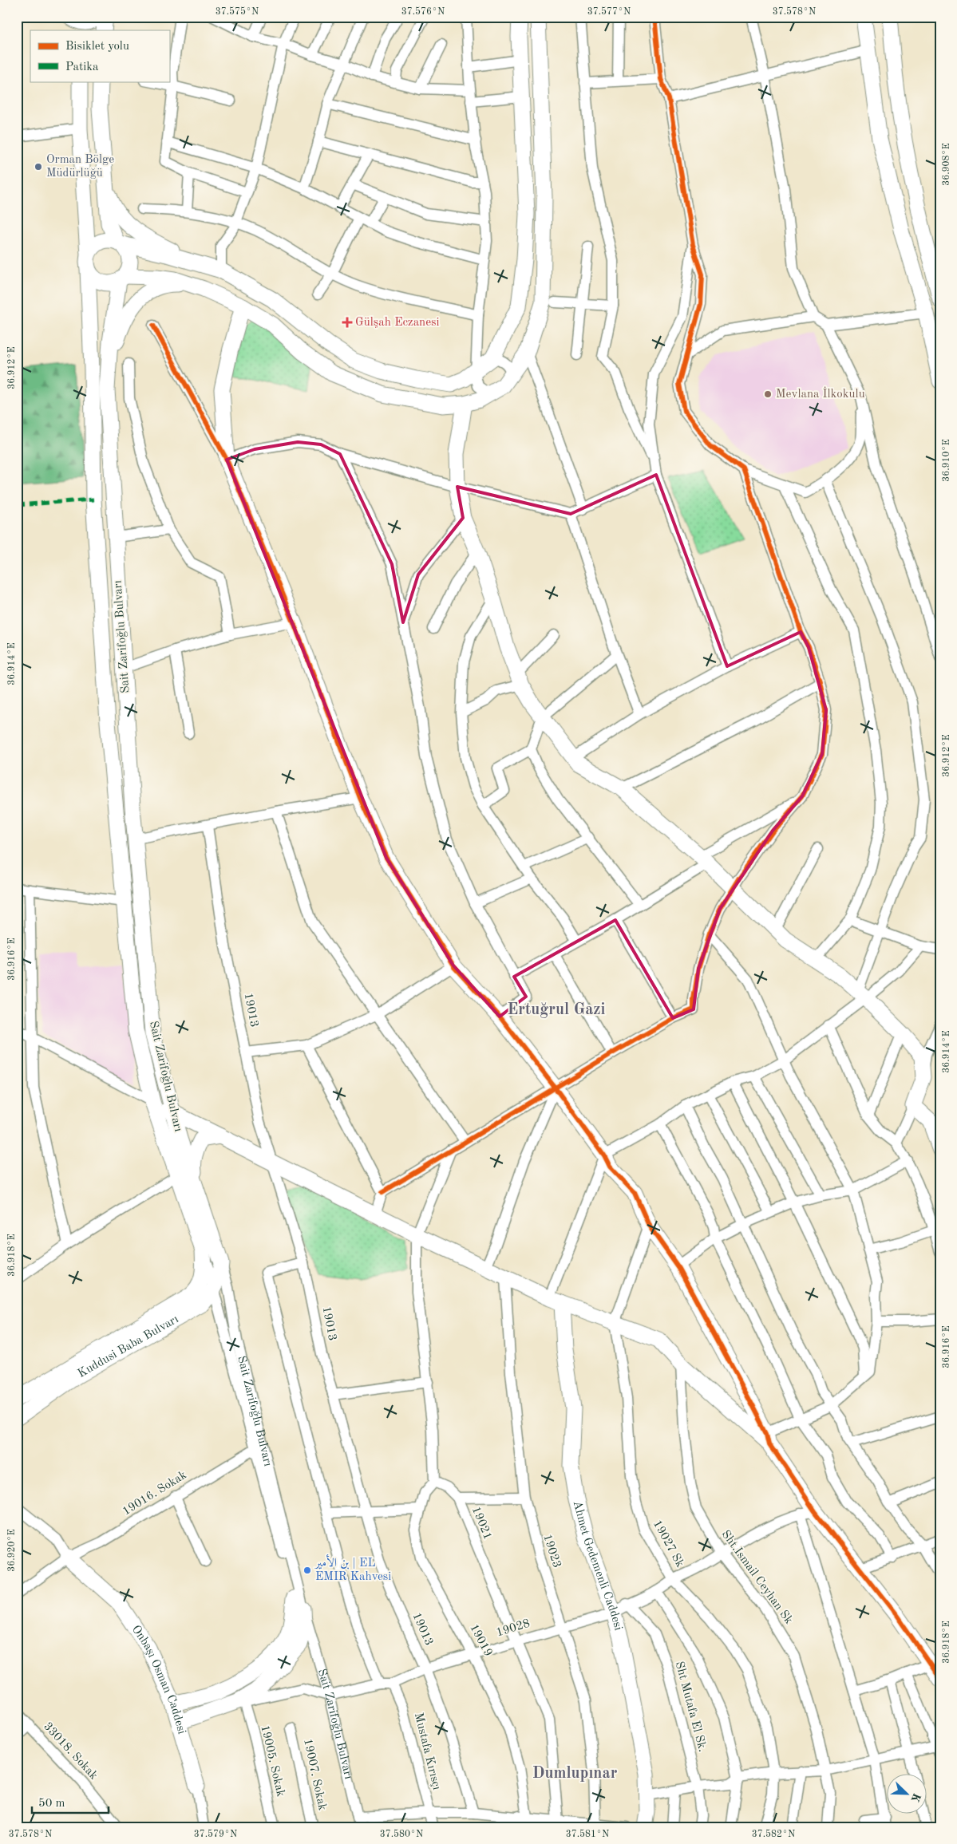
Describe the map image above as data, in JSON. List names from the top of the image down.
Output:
{
  "streets": {
    "main road": [
      "Sait Zarifoğlu Bulvarı",
      "Kuddusi Baba Bulvarı",
      "Ahmet Gedemenli Caddesi",
      "Onbaşı Osman Caddesi"
    ],
    "street": [
      "19013",
      "19016. Sokak",
      "19021",
      "19027 Sk",
      "19023",
      "Sht.Ismail Ceyhan Sk",
      "19028",
      "19019",
      "Sht Mutafa El Sk.",
      "33018. Sokak",
      "Mustafa Kırısçı",
      "19005. Sokak",
      "19007. Sokak"
    ]
  },
  "crossings": [
    ["Sait Zarifoğlu Bulvarı", "Kuddusi Baba Bulvarı"],
    ["Sait Zarifoğlu Bulvarı", "19016. Sokak"],
    ["Sait Zarifoğlu Bulvarı", "19028"],
    ["19013", "19028"],
    ["19016. Sokak", "Onbaşı Osman Caddesi"],
    ["19021", "19028"],
    ["19021", "19019"],
    ["19023", "19028"],
    ["Ahmet Gedemenli Caddesi", "19028"],
    ["19028", "19019"],
    ["19028", "Mustafa Kırısçı"]
  ],
  "districts": ["Ertuğrul Gazi", "Dumlupınar"],
  "places": {
    "other": ["Orman Bölge Müdürlüğü", "Mevlana İlkokulu", "بن الأمير | EL EMIR Kahvesi"],
    "health": ["Gülşah Eczanesi"]
  },
  "legend": ["Bisiklet yolu", "Patika"],
  "scale_bar": "50 m",
  "north": "bottom right",
  "coordinates": [
    "37.575°N",
    "37.576°N",
    "37.577°N",
    "37.578°N",
    "36.908°E",
    "36.912°E",
    "36.910°E",
    "36.914°E",
    "36.916°E",
    "36.918°E",
    "36.920°E",
    "37.579°N",
    "37.580°N",
    "37.581°N",
    "37.582°N"
  ]
}
